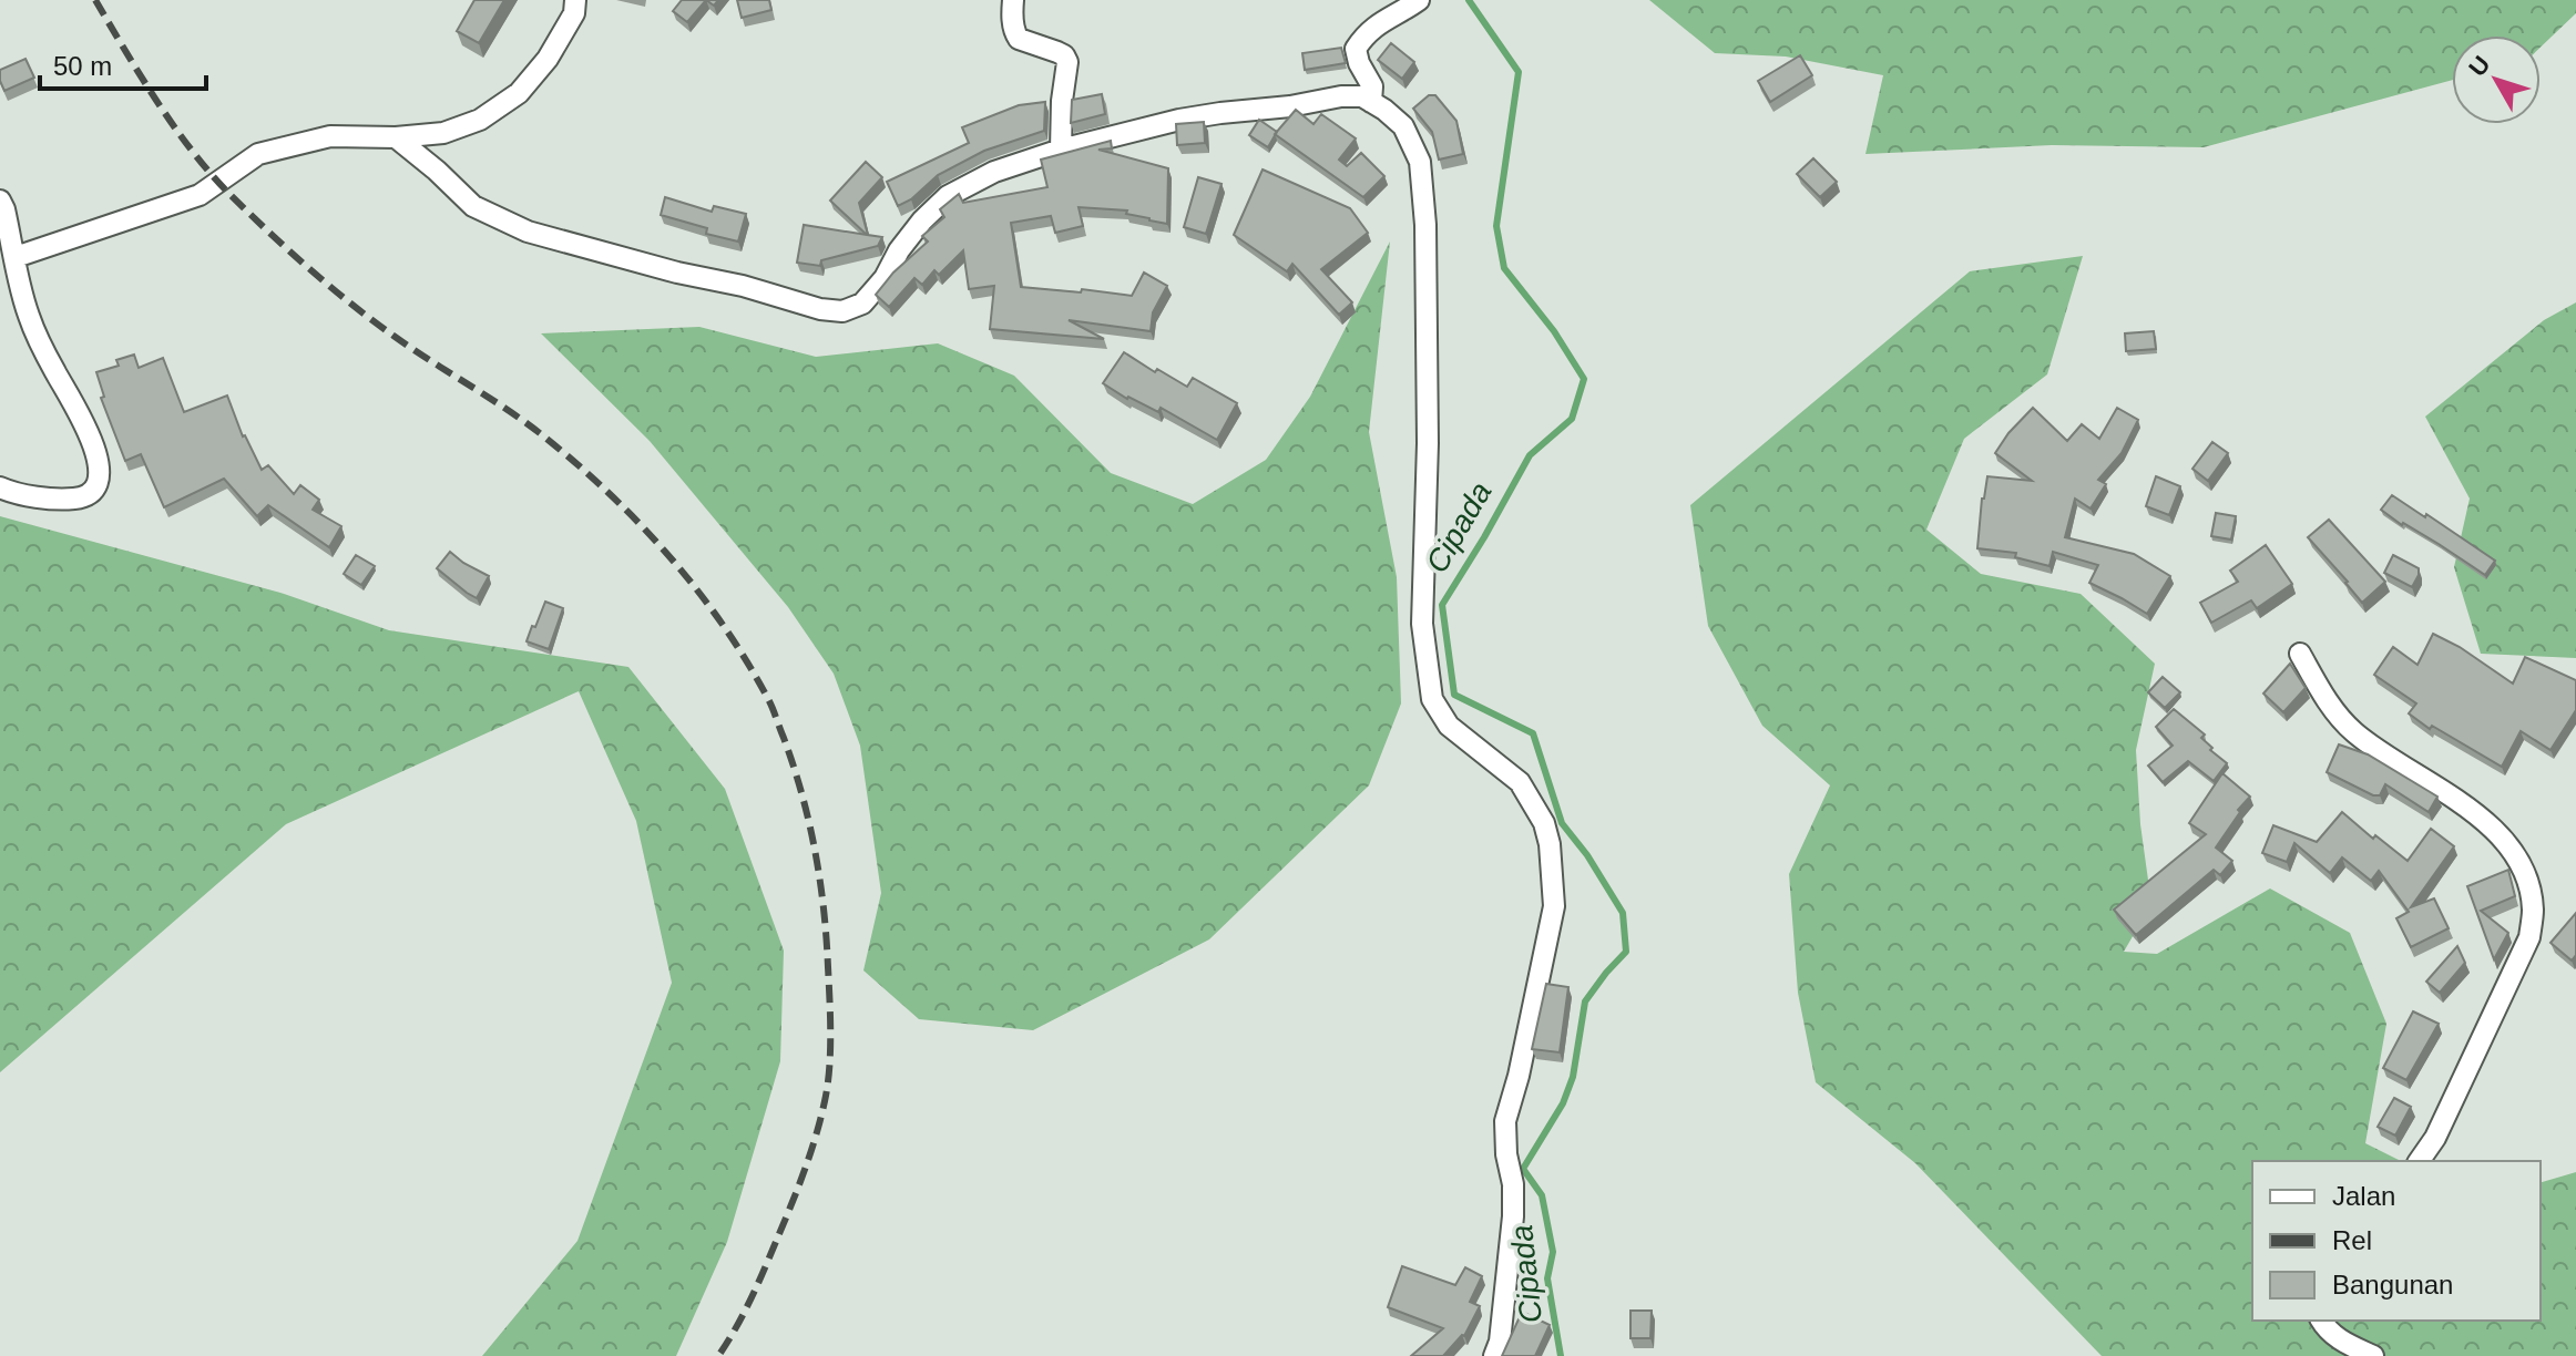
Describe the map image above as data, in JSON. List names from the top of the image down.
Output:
{
  "water": ["Cipada"],
  "legend": ["Jalan", "Rel", "Bangunan"],
  "scale_bar": "50 m",
  "north": "top left"
}
